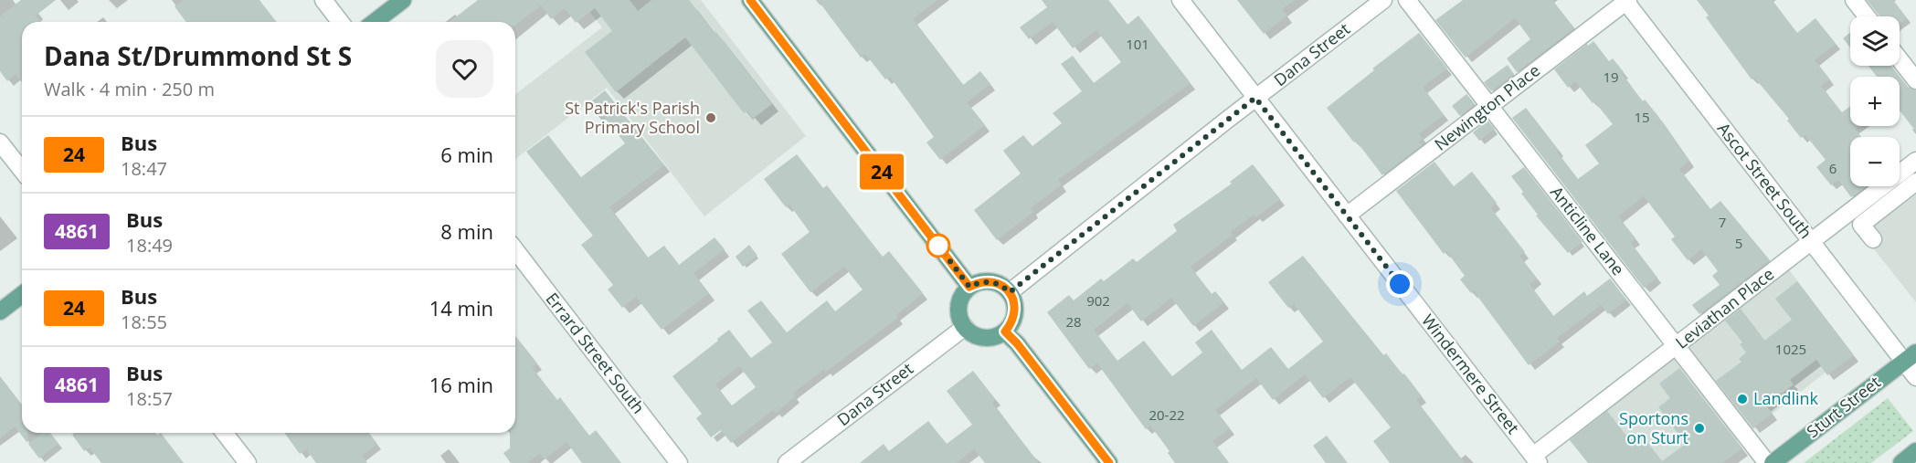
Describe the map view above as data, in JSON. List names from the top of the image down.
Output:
{
  "streets": {
    "main road": ["Sturt Street"],
    "street": [
      "Dana Street",
      "Newington Place",
      "Ascot Street South",
      "Anticline Lane",
      "Leviathan Place",
      "Errard Street South",
      "Windermere Street"
    ]
  },
  "crossings": [
    ["Dana Street", "Windermere Street"],
    ["Newington Place", "Ascot Street South"],
    ["Newington Place", "Anticline Lane"],
    ["Newington Place", "Windermere Street"],
    ["Ascot Street South", "Leviathan Place"],
    ["Ascot Street South", "Sturt Street"],
    ["Anticline Lane", "Leviathan Place"],
    ["Leviathan Place", "Windermere Street"]
  ],
  "places": ["St Patrick's Parish Primary School", "Landlink", "Sportons on Sturt"],
  "lines": ["bus line 24"],
  "house_numbers": [
    "101",
    "19",
    "15",
    "6",
    "7",
    "5",
    "902",
    "28",
    "1025",
    "20-22"
  ],
  "page": {
    "on_map": "24",
    "map_buttons": ["+", "−"],
    "heading": ["Dana St/Drummond St S", "Walk · 4 min · 250 m"],
    "list": [
      {
        "mark": "24",
        "name": "Bus",
        "note": "18:47",
        "value": "6 min"
      },
      {
        "mark": "4861",
        "name": "Bus",
        "note": "18:49",
        "value": "8 min"
      },
      {
        "mark": "24",
        "name": "Bus",
        "note": "18:55",
        "value": "14 min"
      },
      {
        "mark": "4861",
        "name": "Bus",
        "note": "18:57",
        "value": "16 min"
      }
    ]
  }
}
